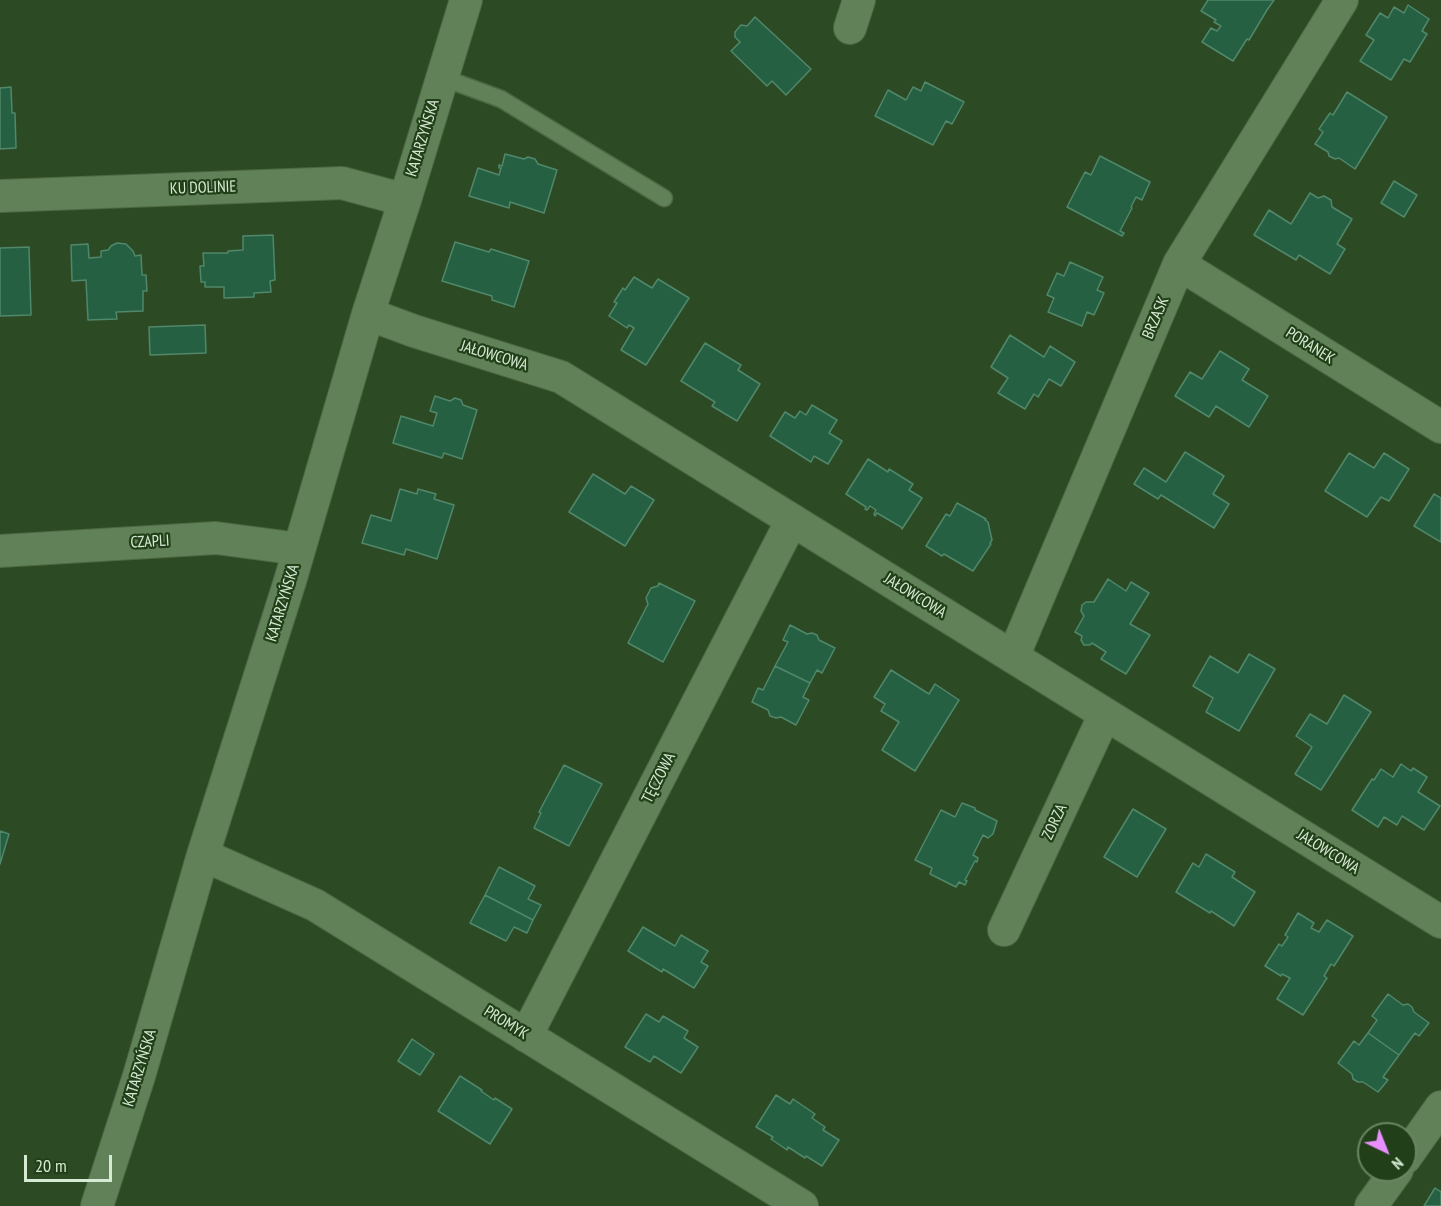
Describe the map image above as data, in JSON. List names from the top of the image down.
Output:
{
  "streets": {
    "street": [
      "KATARZYŃSKA",
      "KU DOLINIE",
      "BRZASK",
      "PORANEK",
      "JAŁOWCOWA",
      "CZAPLI",
      "TĘCZOWA",
      "ZORZA",
      "PROMYK"
    ]
  },
  "crossings": [
    ["KATARZYŃSKA", "KU DOLINIE"],
    ["KATARZYŃSKA", "JAŁOWCOWA"],
    ["KATARZYŃSKA", "CZAPLI"],
    ["KATARZYŃSKA", "PROMYK"],
    ["BRZASK", "PORANEK"],
    ["BRZASK", "JAŁOWCOWA"],
    ["JAŁOWCOWA", "TĘCZOWA"],
    ["JAŁOWCOWA", "ZORZA"],
    ["TĘCZOWA", "PROMYK"]
  ],
  "scale_bar": "20 m",
  "north": "bottom right"
}
